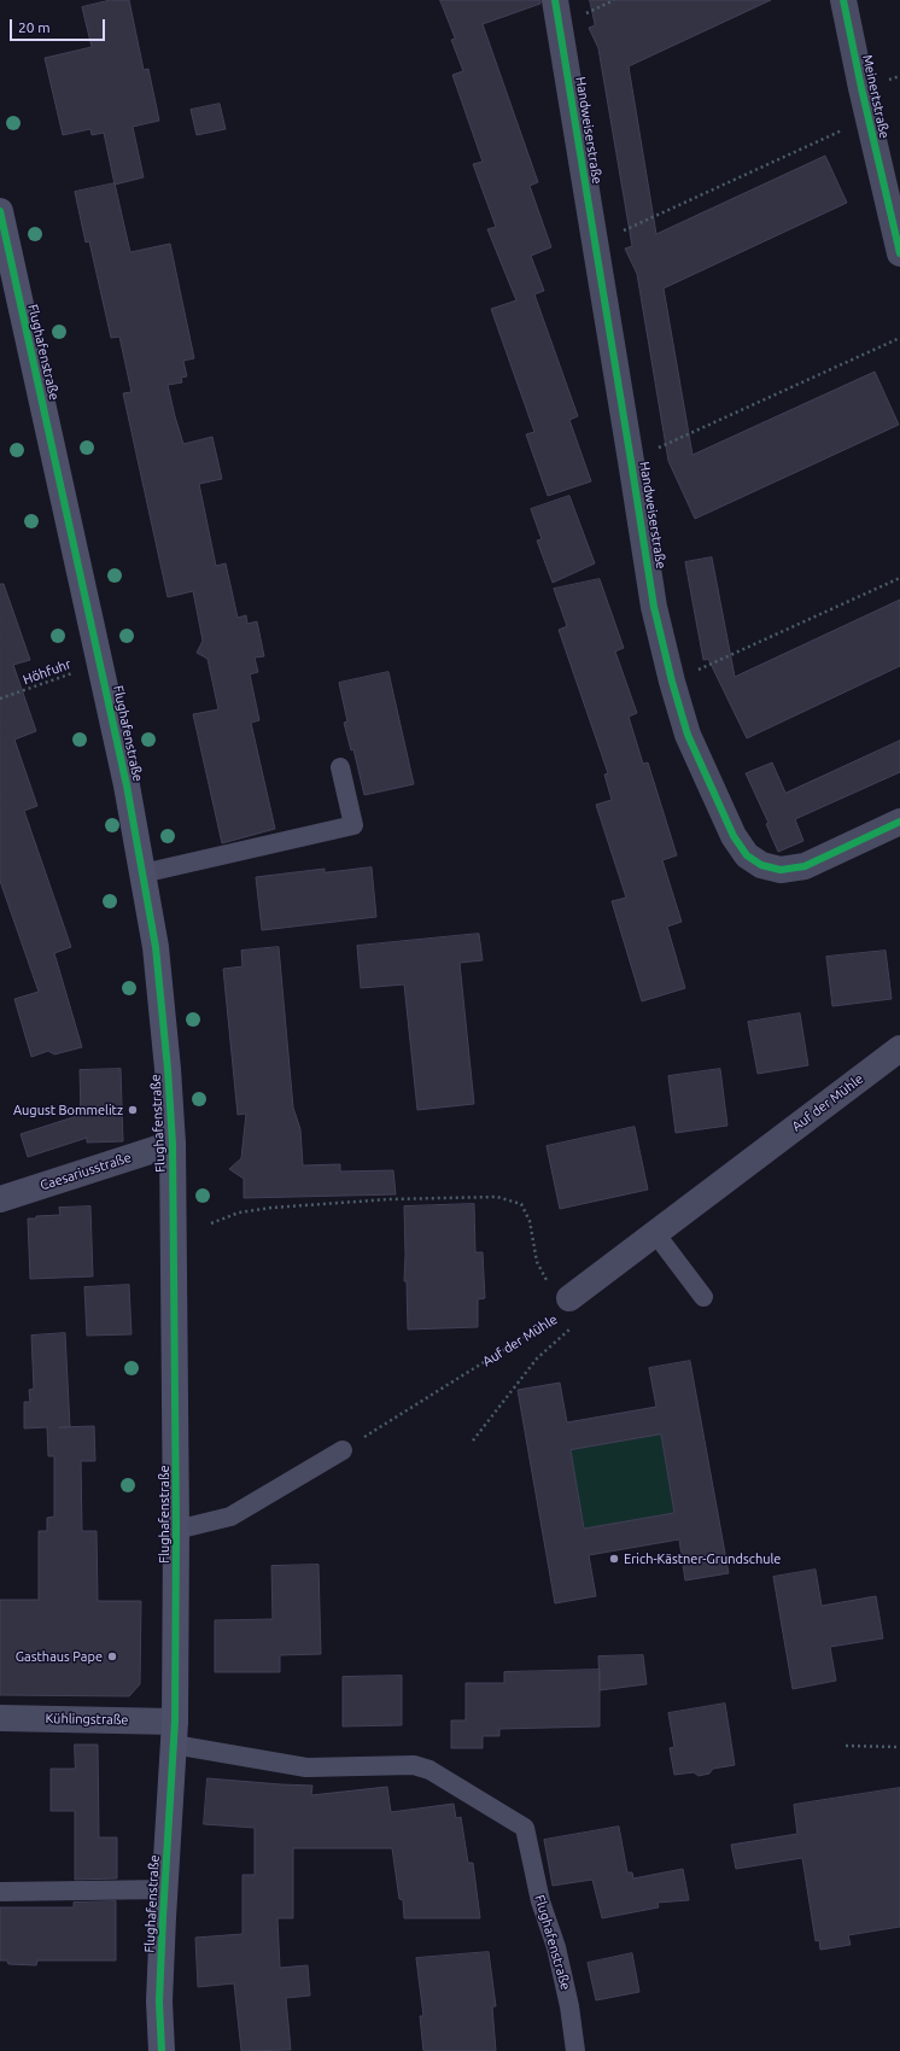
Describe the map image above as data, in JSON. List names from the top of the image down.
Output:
{
  "streets": {
    "main road": ["Flughafenstraße"],
    "street": [
      "Meinertstraße",
      "Handweiserstraße",
      "Auf der Mühle",
      "Caesariusstraße",
      "Kühlingstraße"
    ],
    "path": ["Höhfuhr"]
  },
  "crossings": [
    ["Flughafenstraße", "Höhfuhr"],
    ["Flughafenstraße", "Caesariusstraße"],
    ["Flughafenstraße", "Kühlingstraße"]
  ],
  "places": ["August Bommelitz", "Erich-Kästner-Grundschule", "Gasthaus Pape"],
  "scale_bar": "20 m"
}
